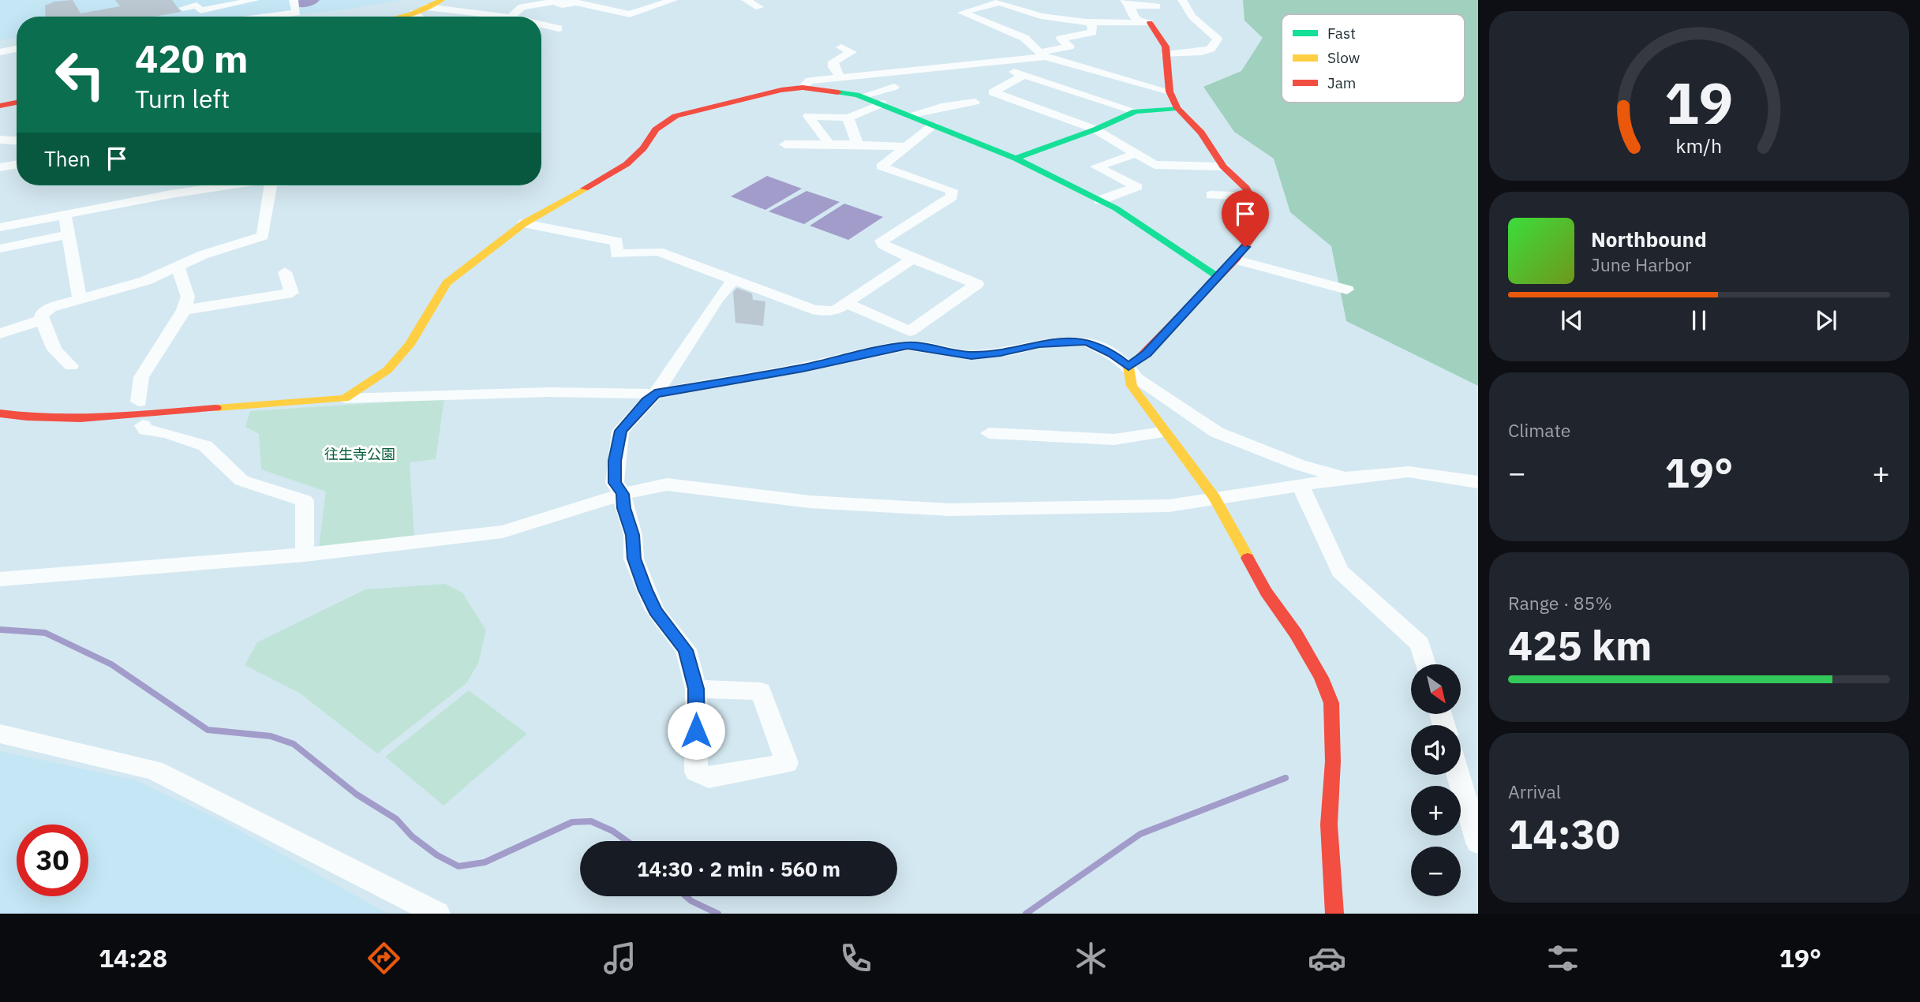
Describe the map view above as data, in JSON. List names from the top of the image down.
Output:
{
  "parks": ["往生寺公園"],
  "legend": ["Fast", "Slow", "Jam"],
  "north": "bottom right",
  "page": {
    "turn": ["420 m", "Turn left"],
    "then": "Then",
    "song": ["Northbound", "June Harbor"],
    "tile": [
      "Climate",
      ["Range · 85%", "425 km"],
      ["Arrival", "14:30"]
    ],
    "heat": ["−", "19°", "+"],
    "map_buttons": ["+", "−"],
    "limit": "30",
    "trip": "14:30 · 2 min · 560 m",
    "tabs": ["14:28", "19°"],
    "gauge": ["19", "km/h"]
  }
}
